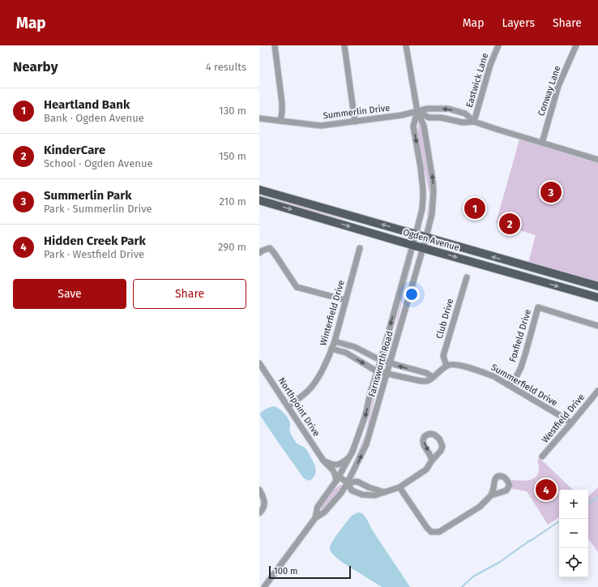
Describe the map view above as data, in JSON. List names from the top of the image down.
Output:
{
  "streets": {
    "main road": ["Ogden Avenue"],
    "street": [
      "Eastwick Lane",
      "Conway Lane",
      "Summerlin Drive",
      "Winterfield Drive",
      "Club Drive",
      "Foxfield Drive",
      "Farnsworth Road",
      "Summerfield Drive",
      "Northpoint Drive",
      "Westfield Drive"
    ]
  },
  "crossings": [
    ["Eastwick Lane", "Summerlin Drive"],
    ["Conway Lane", "Summerlin Drive"],
    ["Summerlin Drive", "Farnsworth Road"],
    ["Ogden Avenue", "Farnsworth Road"],
    ["Winterfield Drive", "Northpoint Drive"],
    ["Club Drive", "Summerfield Drive"],
    ["Foxfield Drive", "Summerfield Drive"],
    ["Farnsworth Road", "Northpoint Drive"],
    ["Summerfield Drive", "Westfield Drive"]
  ],
  "scale_bar": "100 m",
  "page": {
    "header": "Map",
    "nav": ["Map", "Layers", "Share"],
    "heading": ["Nearby", "4 results"],
    "list": [
      {
        "mark": "1",
        "name": "Heartland Bank",
        "note": "Bank · Ogden Avenue",
        "value": "130 m"
      },
      {
        "mark": "2",
        "name": "KinderCare",
        "note": "School · Ogden Avenue",
        "value": "150 m"
      },
      {
        "mark": "3",
        "name": "Summerlin Park",
        "note": "Park · Summerlin Drive",
        "value": "210 m"
      },
      {
        "mark": "4",
        "name": "Hidden Creek Park",
        "note": "Park · Westfield Drive",
        "value": "290 m"
      }
    ],
    "pins": [
      "3",
      "1",
      "2",
      "4"
    ],
    "buttons": ["Save", "Share"],
    "map_buttons": ["+", "−"],
    "scale": "100 m"
  }
}
